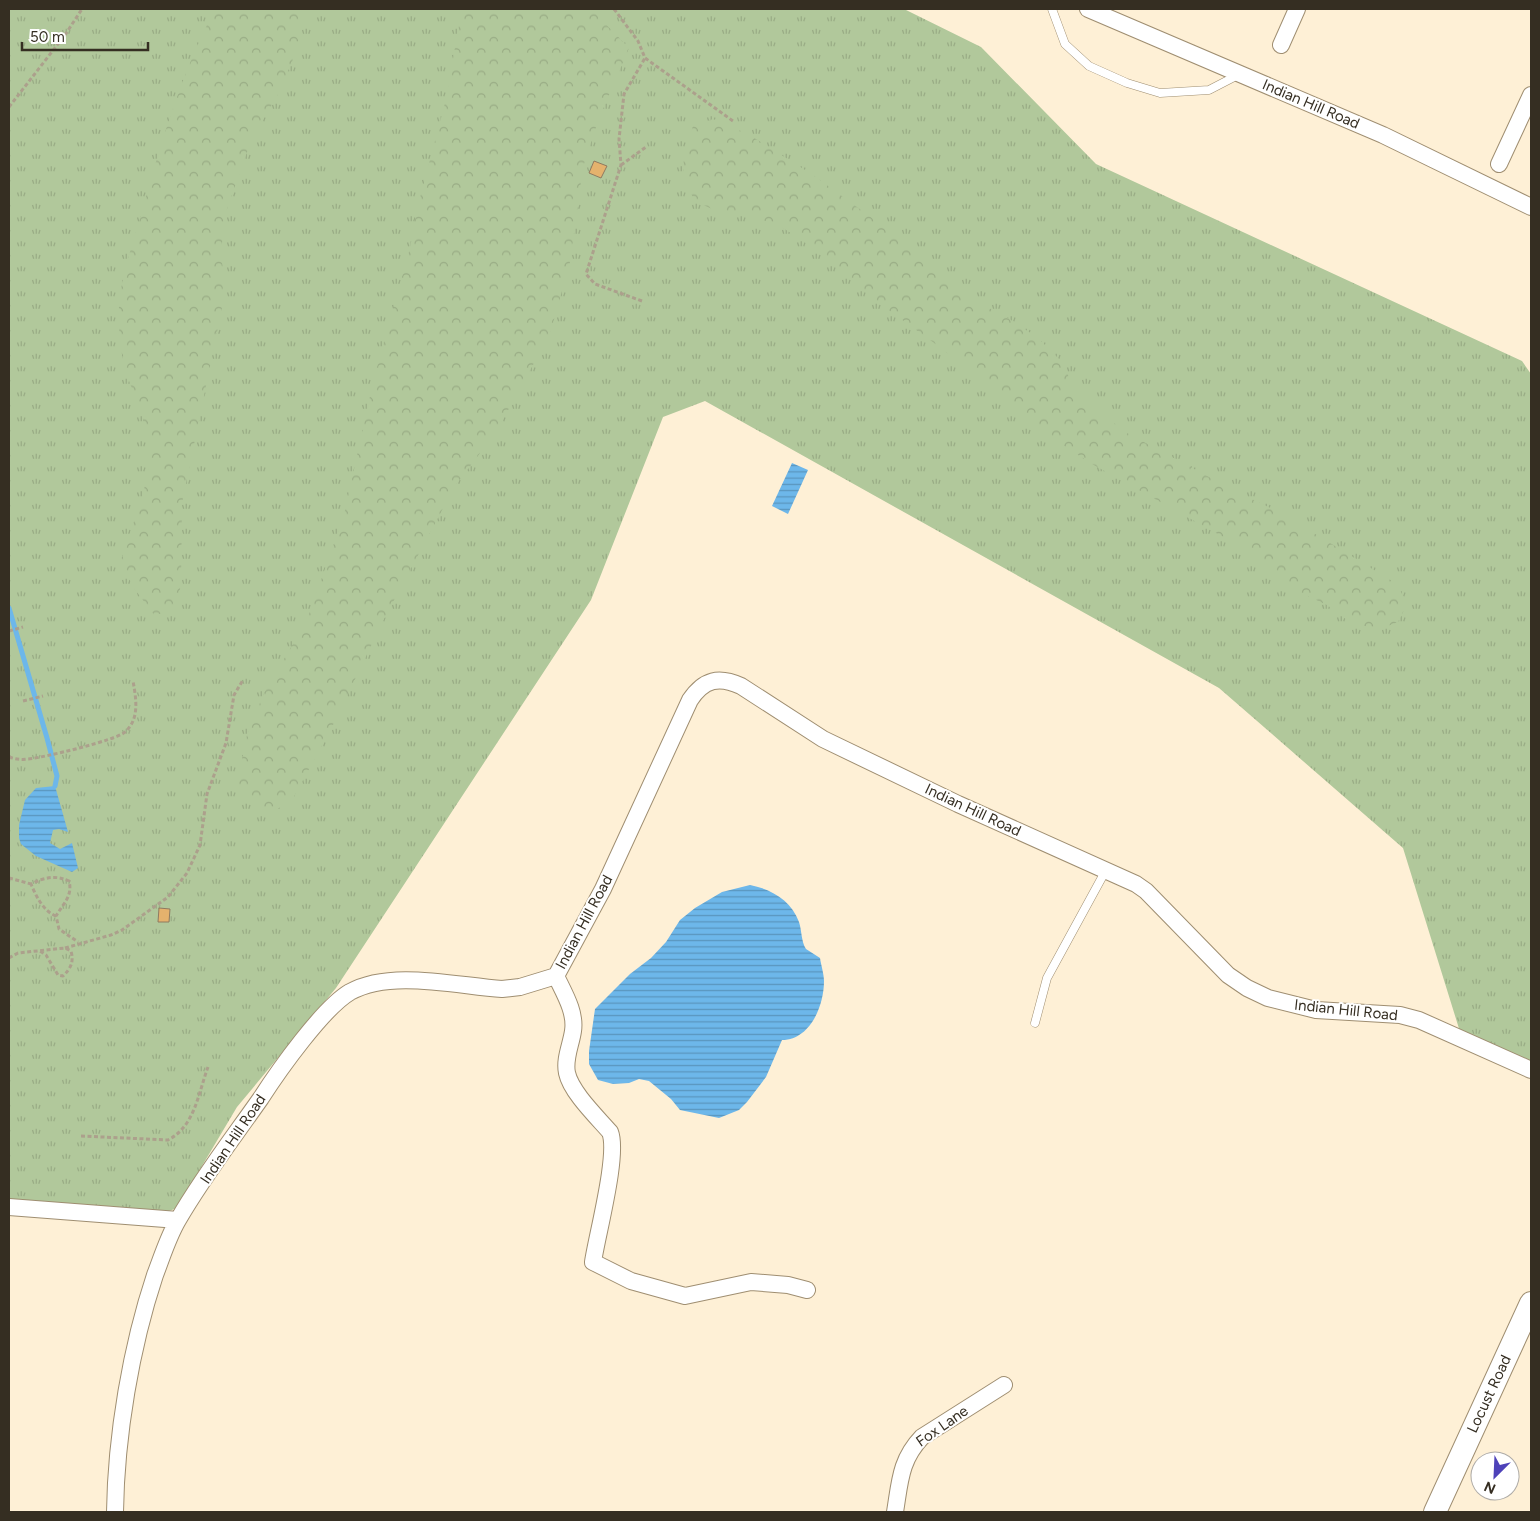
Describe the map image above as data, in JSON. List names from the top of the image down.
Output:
{
  "streets": {
    "street": ["Indian Hill Road", "Locust Road", "Fox Lane"]
  },
  "scale_bar": "50 m",
  "north": "bottom left"
}
